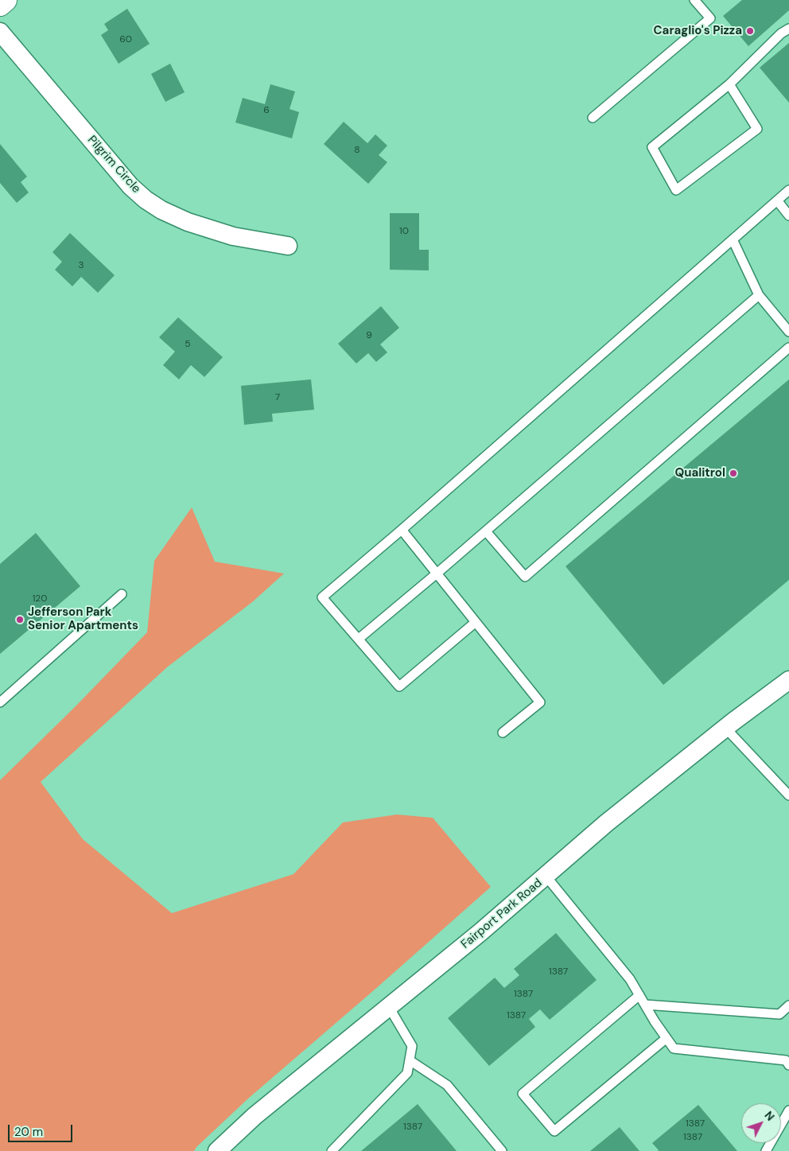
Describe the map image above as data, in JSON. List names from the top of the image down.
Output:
{
  "streets": {
    "street": ["Pilgrim Circle", "Fairport Park Road"]
  },
  "places": ["Caraglio's Pizza", "Qualitrol", "Jefferson Park Senior Apartments"],
  "house_numbers": [
    "60",
    "6",
    "8",
    "10",
    "3",
    "9",
    "5",
    "7",
    "120",
    "1387",
    "1387",
    "1387",
    "1387",
    "1387",
    "1387"
  ],
  "scale_bar": "20 m",
  "north": "top right"
}
